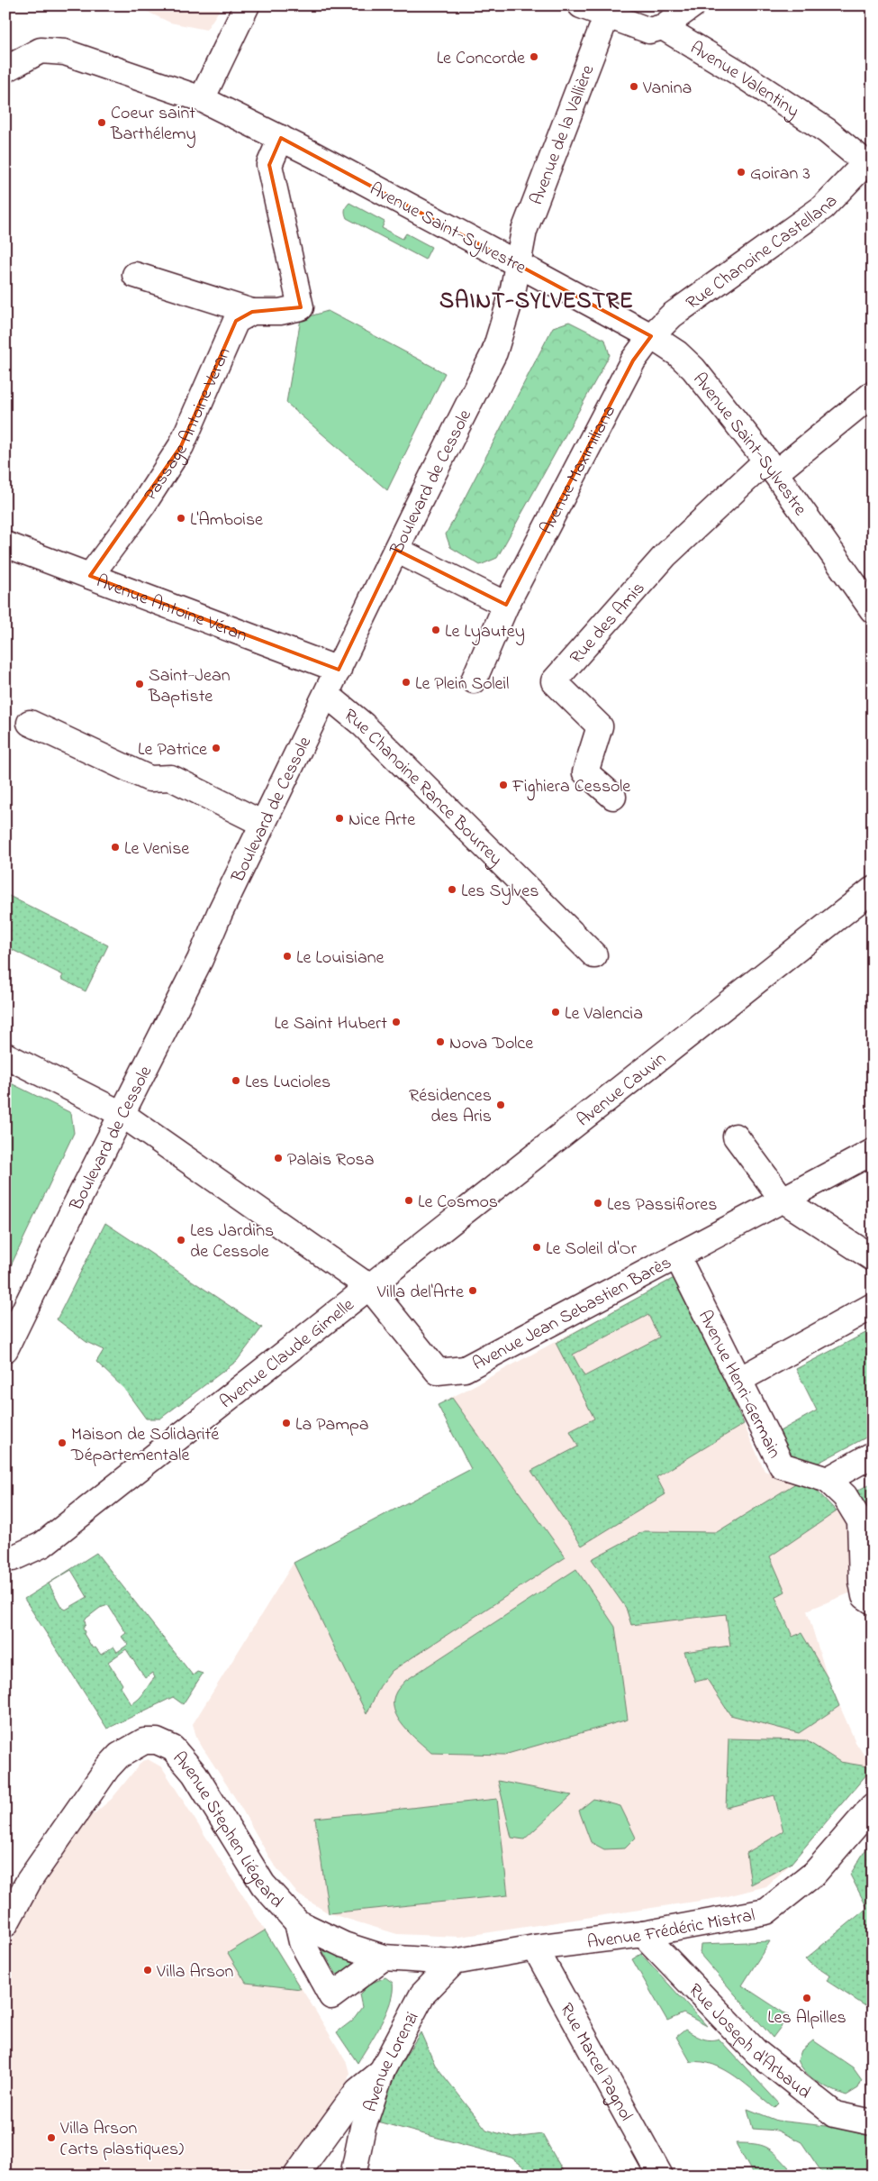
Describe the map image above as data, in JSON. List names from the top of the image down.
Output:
{
  "streets": {
    "street": [
      "Avenue Valentiny",
      "Avenue de la Vallière",
      "Avenue Saint-Sylvestre",
      "Rue Chanoine Castellana",
      "Passage Antoine Veran",
      "Avenue Maximiliana",
      "Boulevard de Cessole",
      "Avenue Antoine Véran",
      "Rue des Amis",
      "Rue Chanoine Rance Bourrey",
      "Avenue Cauvin",
      "Avenue Jean Sebastien Barès",
      "Avenue Claude Gimelle",
      "Avenue Henri-Germain",
      "Avenue Stephen Liégeard",
      "Avenue Frédéric Mistral",
      "Rue Joseph d'Arbaud",
      "Avenue Lorenzi",
      "Rue Marcel Pagnol"
    ]
  },
  "crossings": [
    ["Avenue Valentiny", "Rue Chanoine Castellana"],
    ["Avenue de la Vallière", "Avenue Saint-Sylvestre"],
    ["Avenue de la Vallière", "Boulevard de Cessole"],
    ["Avenue Saint-Sylvestre", "Rue Chanoine Castellana"],
    ["Avenue Saint-Sylvestre", "Avenue Maximiliana"],
    ["Avenue Saint-Sylvestre", "Boulevard de Cessole"],
    ["Avenue Saint-Sylvestre", "Rue des Amis"],
    ["Rue Chanoine Castellana", "Avenue Maximiliana"],
    ["Passage Antoine Veran", "Avenue Antoine Véran"],
    ["Boulevard de Cessole", "Avenue Antoine Véran"],
    ["Boulevard de Cessole", "Rue Chanoine Rance Bourrey"],
    ["Boulevard de Cessole", "Avenue Jean Sebastien Barès"],
    ["Avenue Cauvin", "Avenue Jean Sebastien Barès"],
    ["Avenue Cauvin", "Avenue Claude Gimelle"],
    ["Avenue Jean Sebastien Barès", "Avenue Claude Gimelle"],
    ["Avenue Jean Sebastien Barès", "Avenue Henri-Germain"],
    ["Avenue Stephen Liégeard", "Avenue Frédéric Mistral"],
    ["Avenue Stephen Liégeard", "Avenue Lorenzi"],
    ["Avenue Frédéric Mistral", "Rue Joseph d'Arbaud"],
    ["Avenue Frédéric Mistral", "Avenue Lorenzi"],
    ["Avenue Frédéric Mistral", "Rue Marcel Pagnol"]
  ],
  "districts": ["SAINT-SYLVESTRE"],
  "places": [
    "Le Concorde",
    "Vanina",
    "Coeur saint Barthélemy",
    "Goiran 3",
    "L'Amboise",
    "Le Lyautey",
    "Le Plein Soleil",
    "Saint-Jean Baptiste",
    "Le Patrice",
    "Fighiera Cessole",
    "Nice Arte",
    "Le Venise",
    "Les Sylves",
    "Le Louisiane",
    "Le Valencia",
    "Le Saint Hubert",
    "Nova Dolce",
    "Les Lucioles",
    "Résidences des Aris",
    "Palais Rosa",
    "Le Cosmos",
    "Les Passiflores",
    "Les Jardins de Cessole",
    "Le Soleil d'Or",
    "Villa del'Arte",
    "La Pampa",
    "Maison de Solidarité Départementale",
    "Villa Arson",
    "Les Alpilles",
    "Villa Arson (arts plastiques)"
  ]
}
